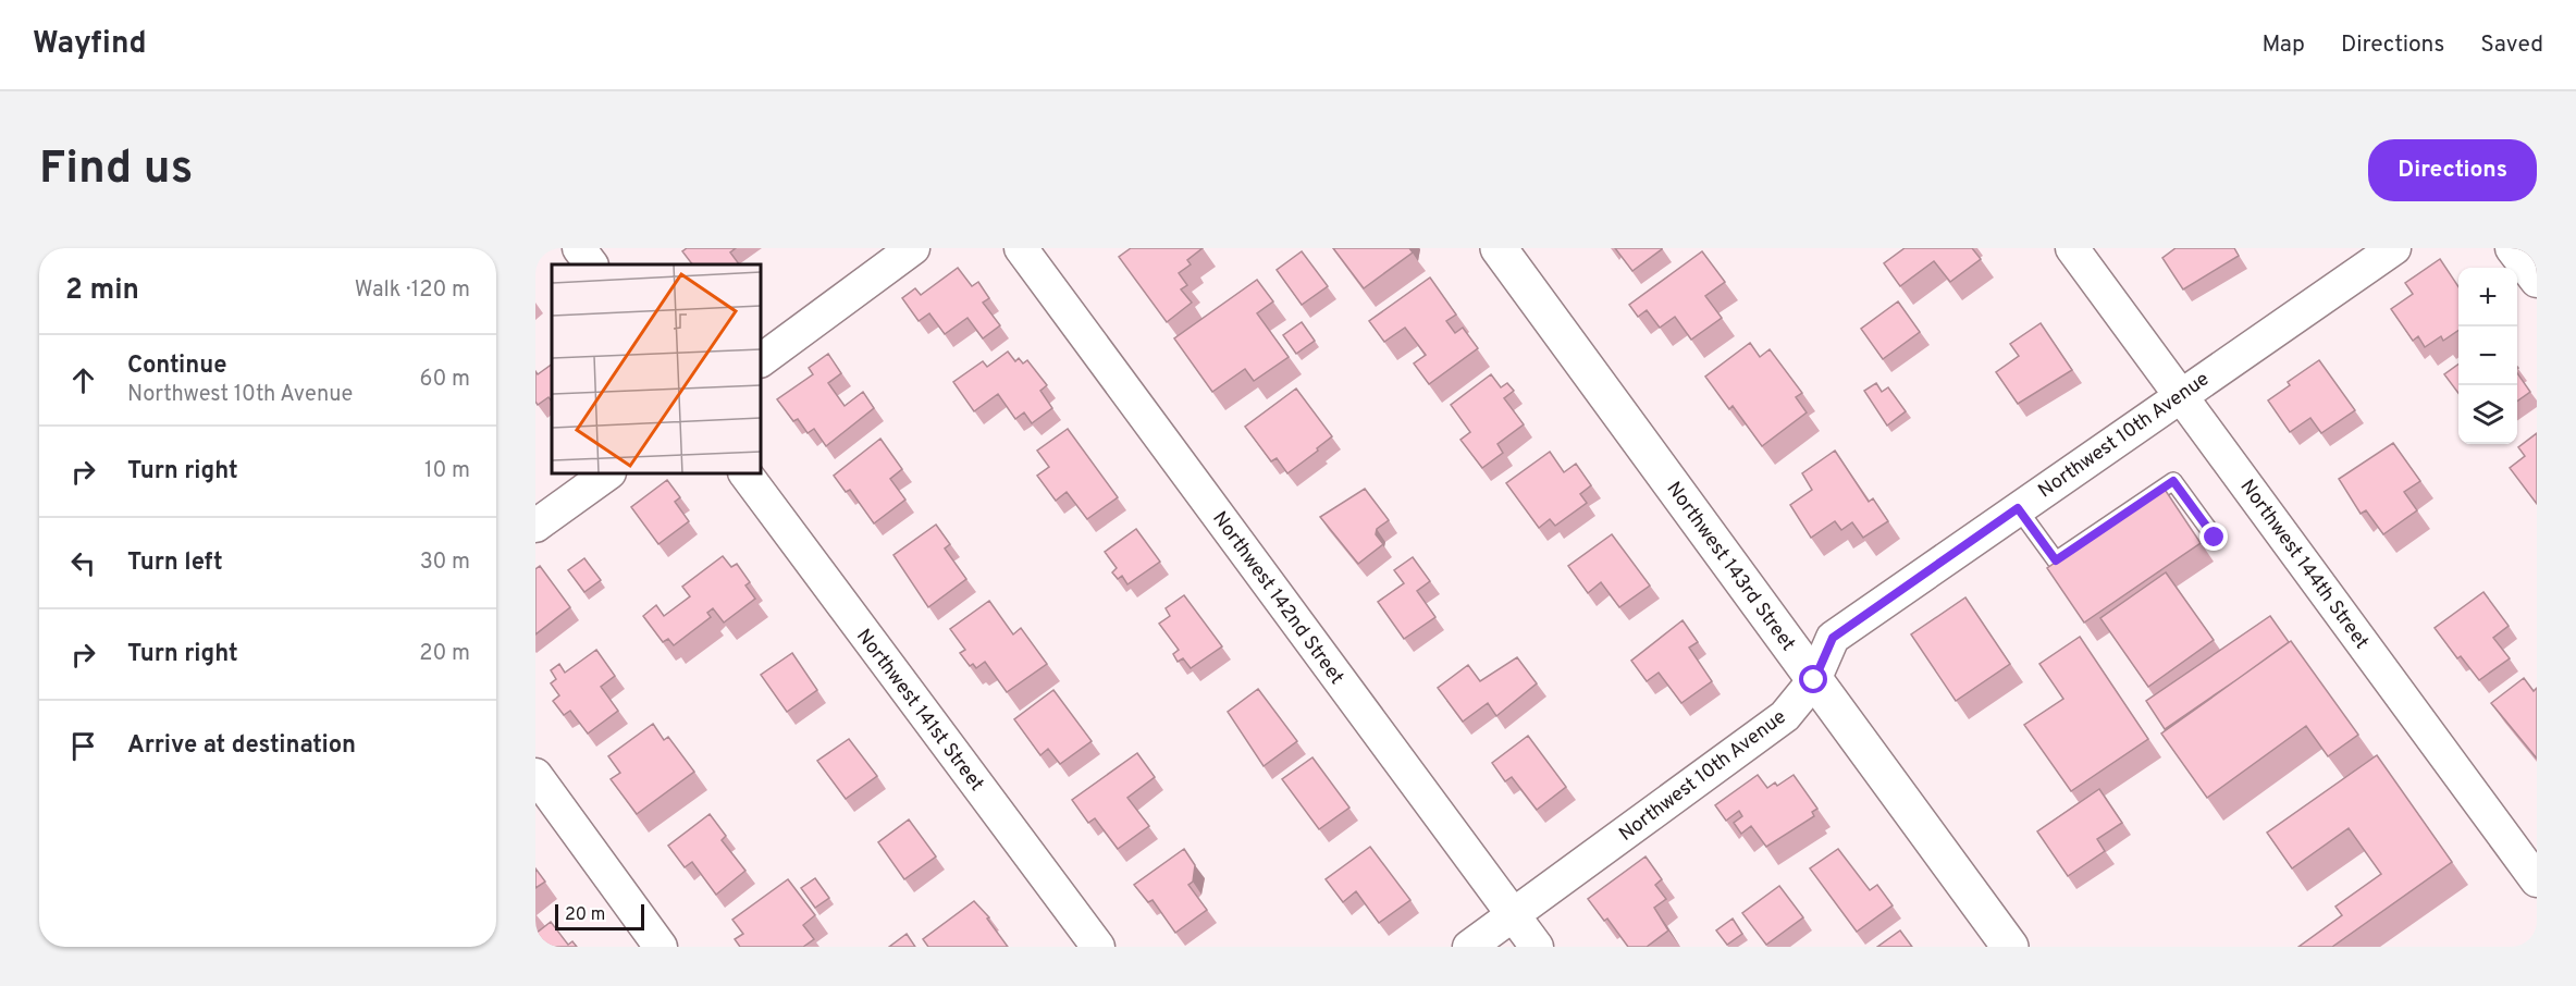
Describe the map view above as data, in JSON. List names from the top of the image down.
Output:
{
  "streets": {
    "street": [
      "Northwest 10th Avenue",
      "Northwest 144th Street",
      "Northwest 143rd Street",
      "Northwest 142nd Street",
      "Northwest 141st Street"
    ]
  },
  "crossings": [
    ["Northwest 10th Avenue", "Northwest 144th Street"],
    ["Northwest 10th Avenue", "Northwest 143rd Street"],
    ["Northwest 10th Avenue", "Northwest 142nd Street"]
  ],
  "scale_bar": "20 m",
  "page": {
    "header": "Wayfind",
    "nav": ["Map", "Directions", "Saved"],
    "buttons": "Directions",
    "title": "Find us",
    "heading": ["2 min", "Walk · 120 m"],
    "map_buttons": ["+", "−"],
    "list": [
      ["Continue", "Northwest 10th Avenue", "60 m"],
      ["Turn right", "10 m"],
      ["Turn left", "30 m"],
      ["Turn right", "20 m"],
      "Arrive at destination"
    ],
    "scale": "20 m"
  }
}
